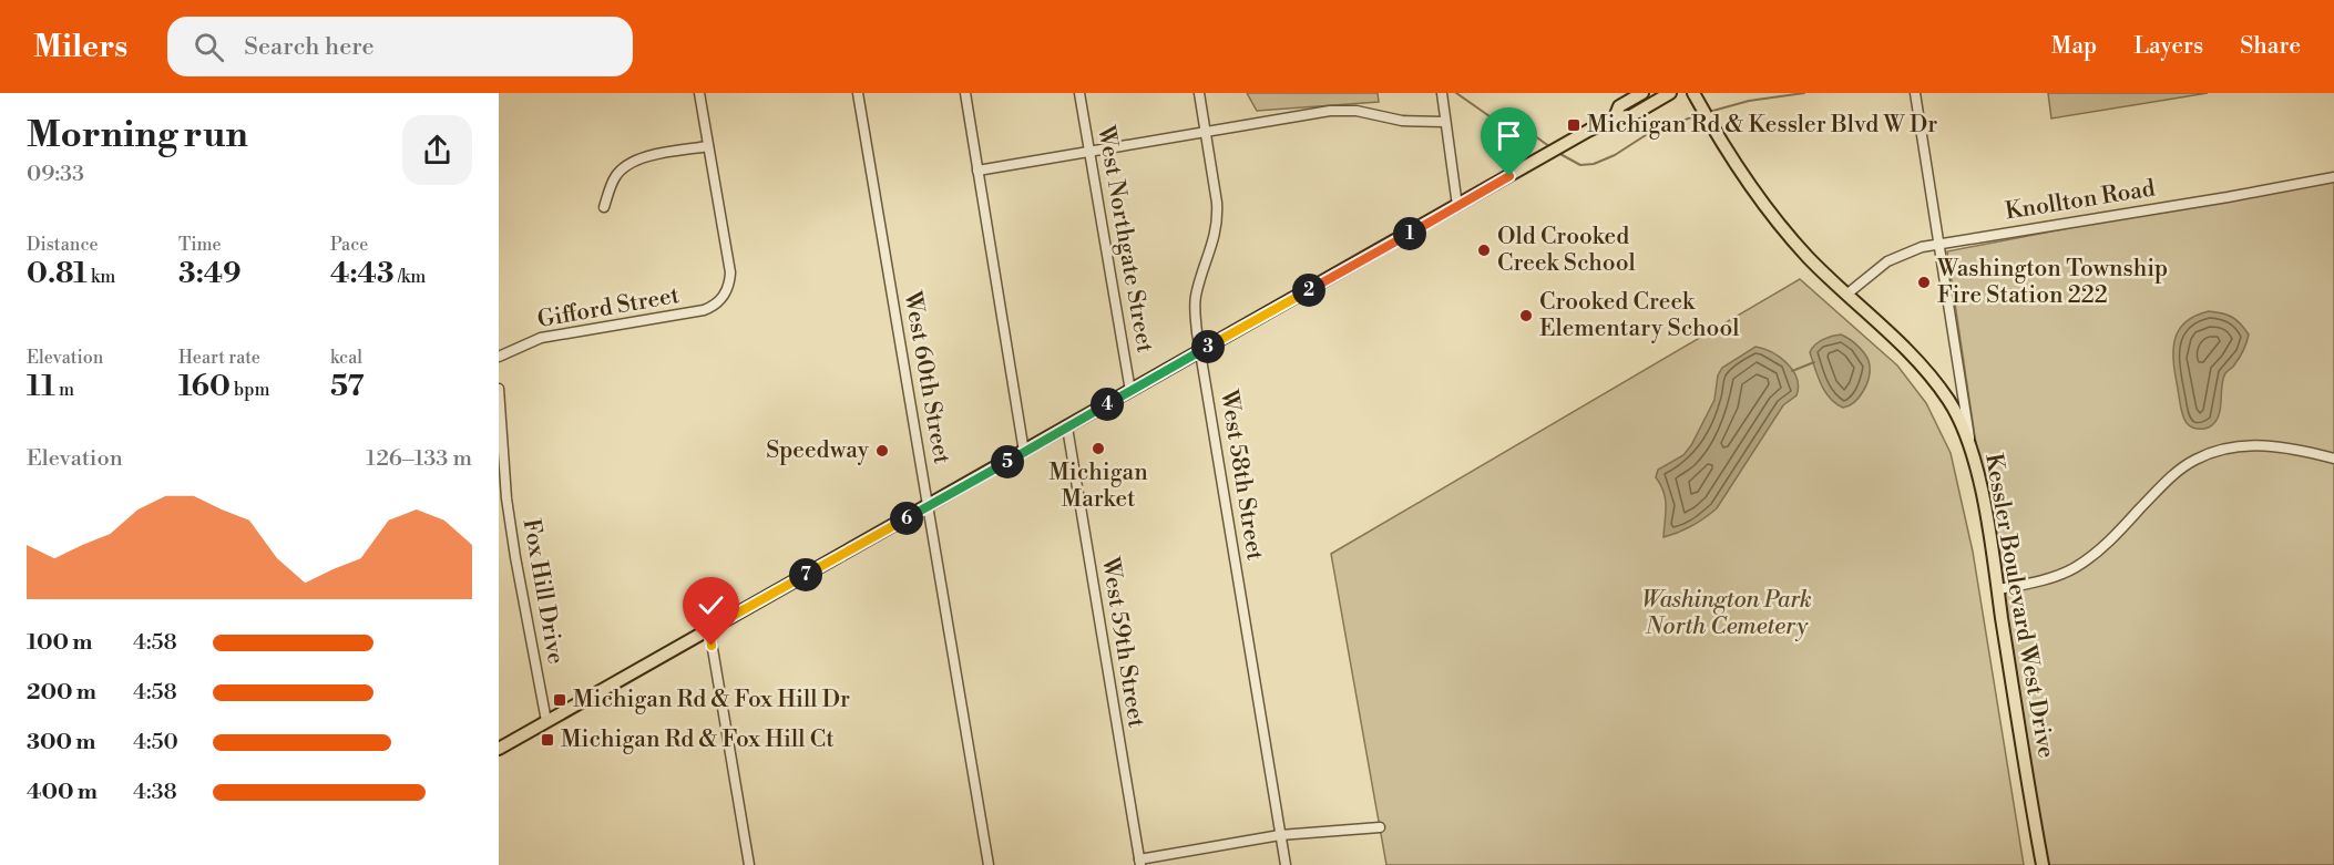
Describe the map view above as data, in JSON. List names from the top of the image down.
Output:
{
  "streets": {
    "main road": ["Kessler Boulevard West Drive"],
    "street": [
      "Knollton Road",
      "West Northgate Street",
      "Gifford Street",
      "West 60th Street",
      "West 58th Street",
      "Fox Hill Drive",
      "West 59th Street"
    ]
  },
  "crossings": [
    ["Knollton Road", "Kessler Boulevard West Drive"]
  ],
  "parks": ["Washington Park North Cemetery"],
  "places": {
    "transit": ["Michigan Rd & Kessler Blvd W Dr", "Michigan Rd & Fox Hill Dr", "Michigan Rd & Fox Hill Ct"],
    "other": [
      "Old Crooked Creek School",
      "Washington Township Fire Station 222",
      "Crooked Creek Elementary School",
      "Michigan Market",
      "Speedway"
    ]
  },
  "page": {
    "header": "Milers",
    "search": "Search here",
    "nav": ["Map", "Layers", "Share"],
    "heading": ["Morning run", "09:33"],
    "stats": [
      ["Distance", "0.81 km"],
      ["Time", "3:49"],
      ["Pace", "4:43 /km"],
      ["Elevation", "11 m"],
      ["Heart rate", "160 bpm"],
      ["kcal", "57"]
    ],
    "pins": [
      "1",
      "2",
      "3",
      "4",
      "5",
      "6",
      "7"
    ],
    "chart": ["Elevation", "126–133 m"],
    "list": [
      {
        "name": "100 m",
        "note": "4:58"
      },
      {
        "name": "200 m",
        "note": "4:58"
      },
      {
        "name": "300 m",
        "note": "4:50"
      },
      {
        "name": "400 m",
        "note": "4:38"
      }
    ]
  }
}
